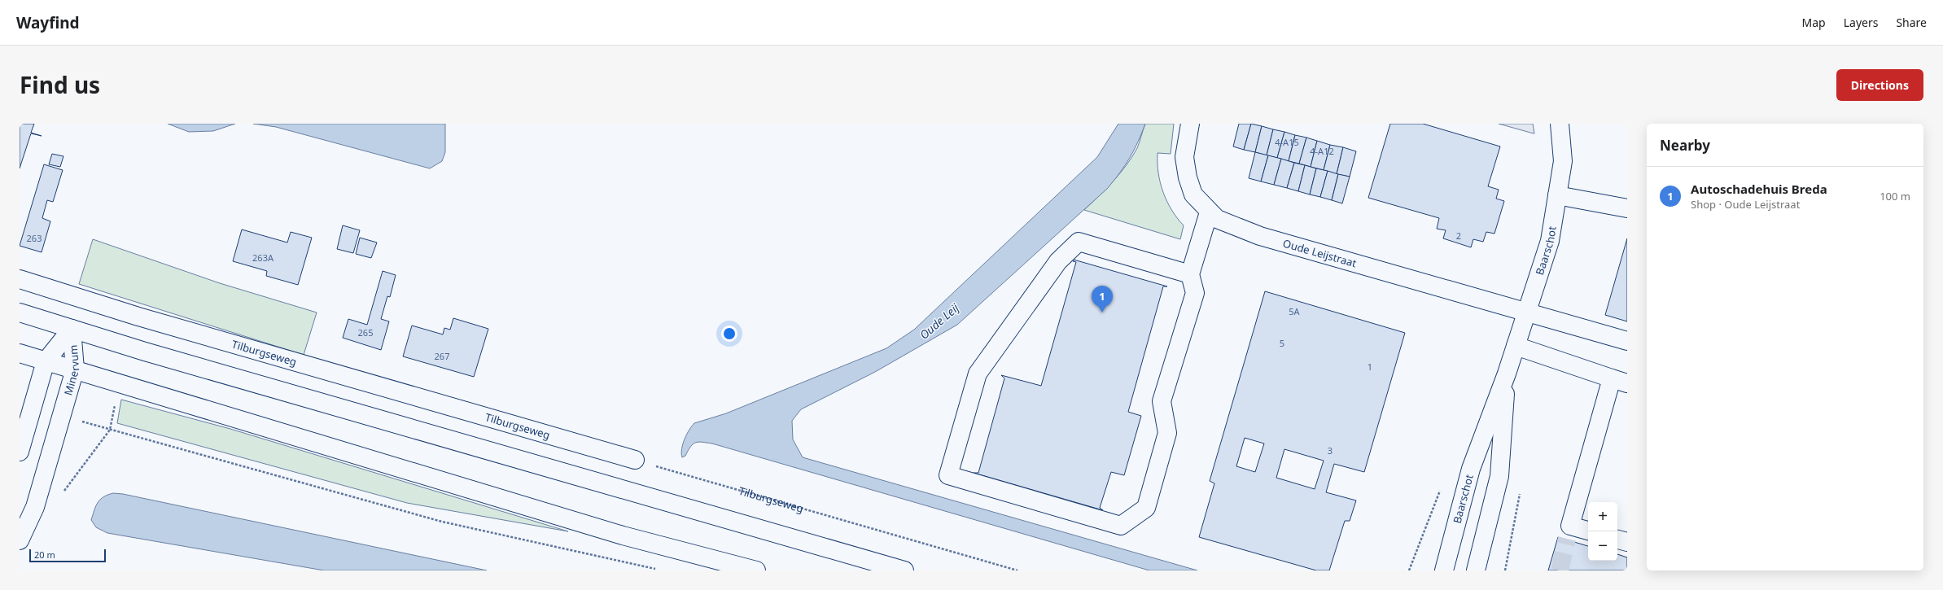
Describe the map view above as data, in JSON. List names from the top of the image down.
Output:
{
  "streets": {
    "street": [
      "Baarschot",
      "Oude Leijstraat",
      "Tilburgseweg",
      "Minervum"
    ]
  },
  "crossings": [
    ["Baarschot", "Oude Leijstraat"]
  ],
  "water": ["Oude Leij"],
  "house_numbers": [
    "4-A15",
    "4-A12",
    "2",
    "263",
    "263A",
    "5A",
    "265",
    "5",
    "267",
    "1",
    "3"
  ],
  "scale_bar": "20 m",
  "page": {
    "header": "Wayfind",
    "nav": ["Map", "Layers", "Share"],
    "title": "Find us",
    "buttons": "Directions",
    "heading": "Nearby",
    "list": [
      {
        "mark": "1",
        "name": "Autoschadehuis Breda",
        "note": "Shop · Oude Leijstraat",
        "value": "100 m"
      }
    ],
    "pins": "1",
    "map_buttons": ["+", "−"],
    "scale": "20 m"
  }
}
